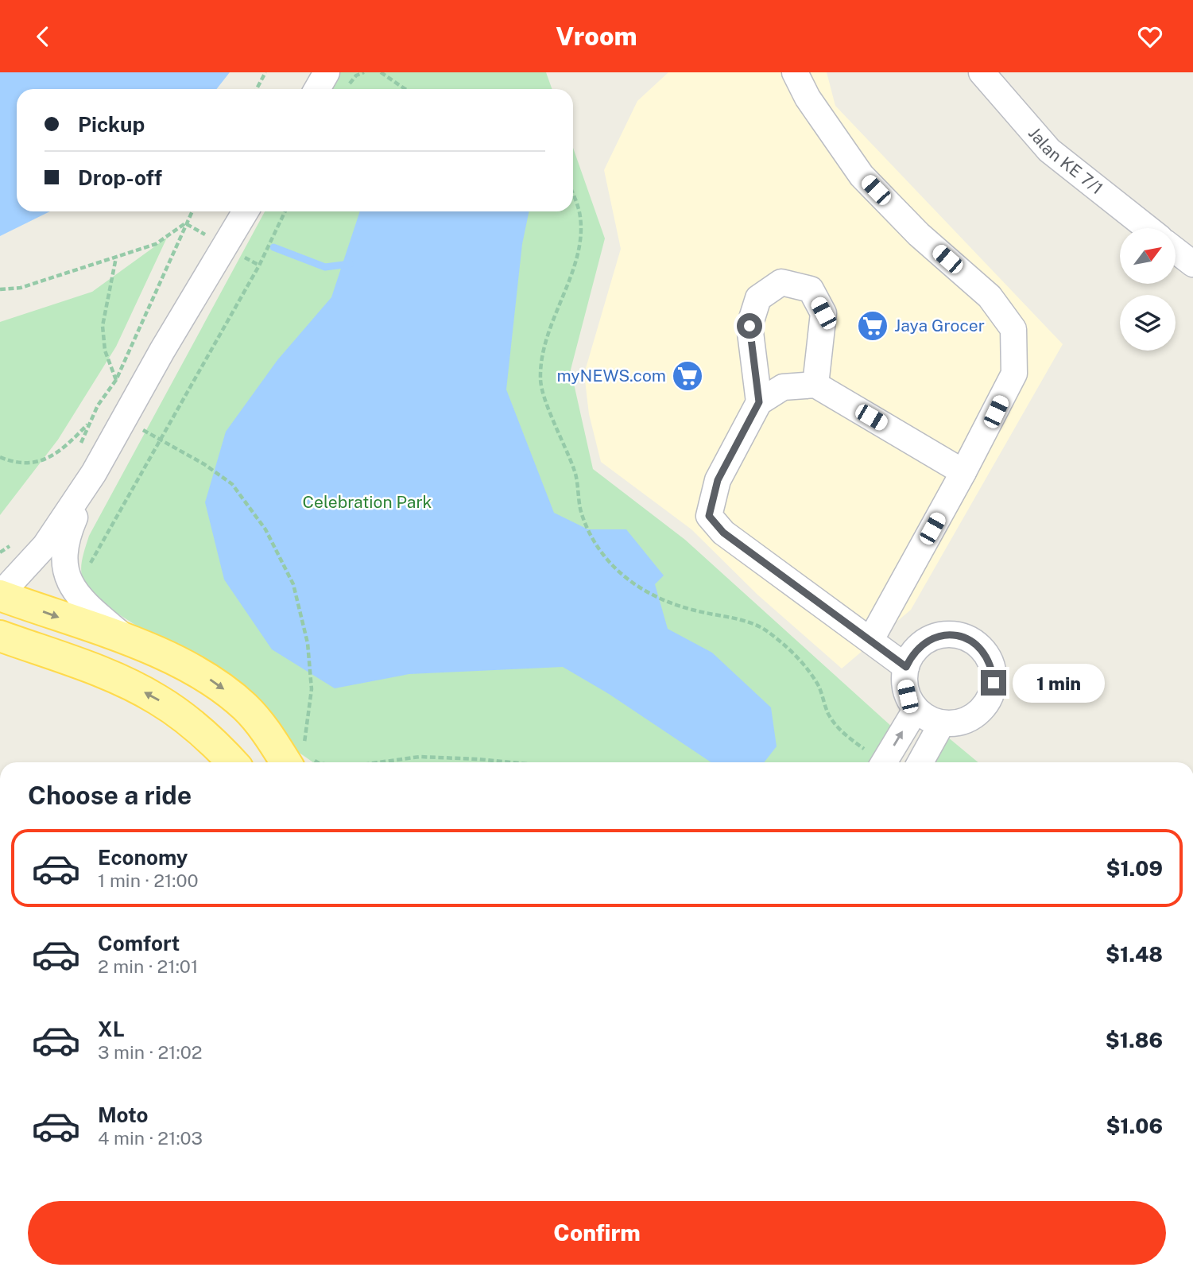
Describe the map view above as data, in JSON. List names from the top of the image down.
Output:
{
  "streets": {
    "street": ["Jalan KE 7/1"]
  },
  "parks": ["Celebration Park"],
  "places": {
    "supermarket": ["Jaya Grocer", "myNEWS.com"]
  },
  "north": "top right",
  "page": {
    "header": "Vroom",
    "banner": ["Pickup", "Drop-off"],
    "bubble": "1 min",
    "heading": "Choose a ride",
    "list": [
      {
        "name": "Economy",
        "note": "1 min · 21:00",
        "value": "$1.09"
      },
      {
        "name": "Comfort",
        "note": "2 min · 21:01",
        "value": "$1.48"
      },
      {
        "name": "XL",
        "note": "3 min · 21:02",
        "value": "$1.86"
      },
      {
        "name": "Moto",
        "note": "4 min · 21:03",
        "value": "$1.06"
      }
    ],
    "buttons": "Confirm"
  }
}
